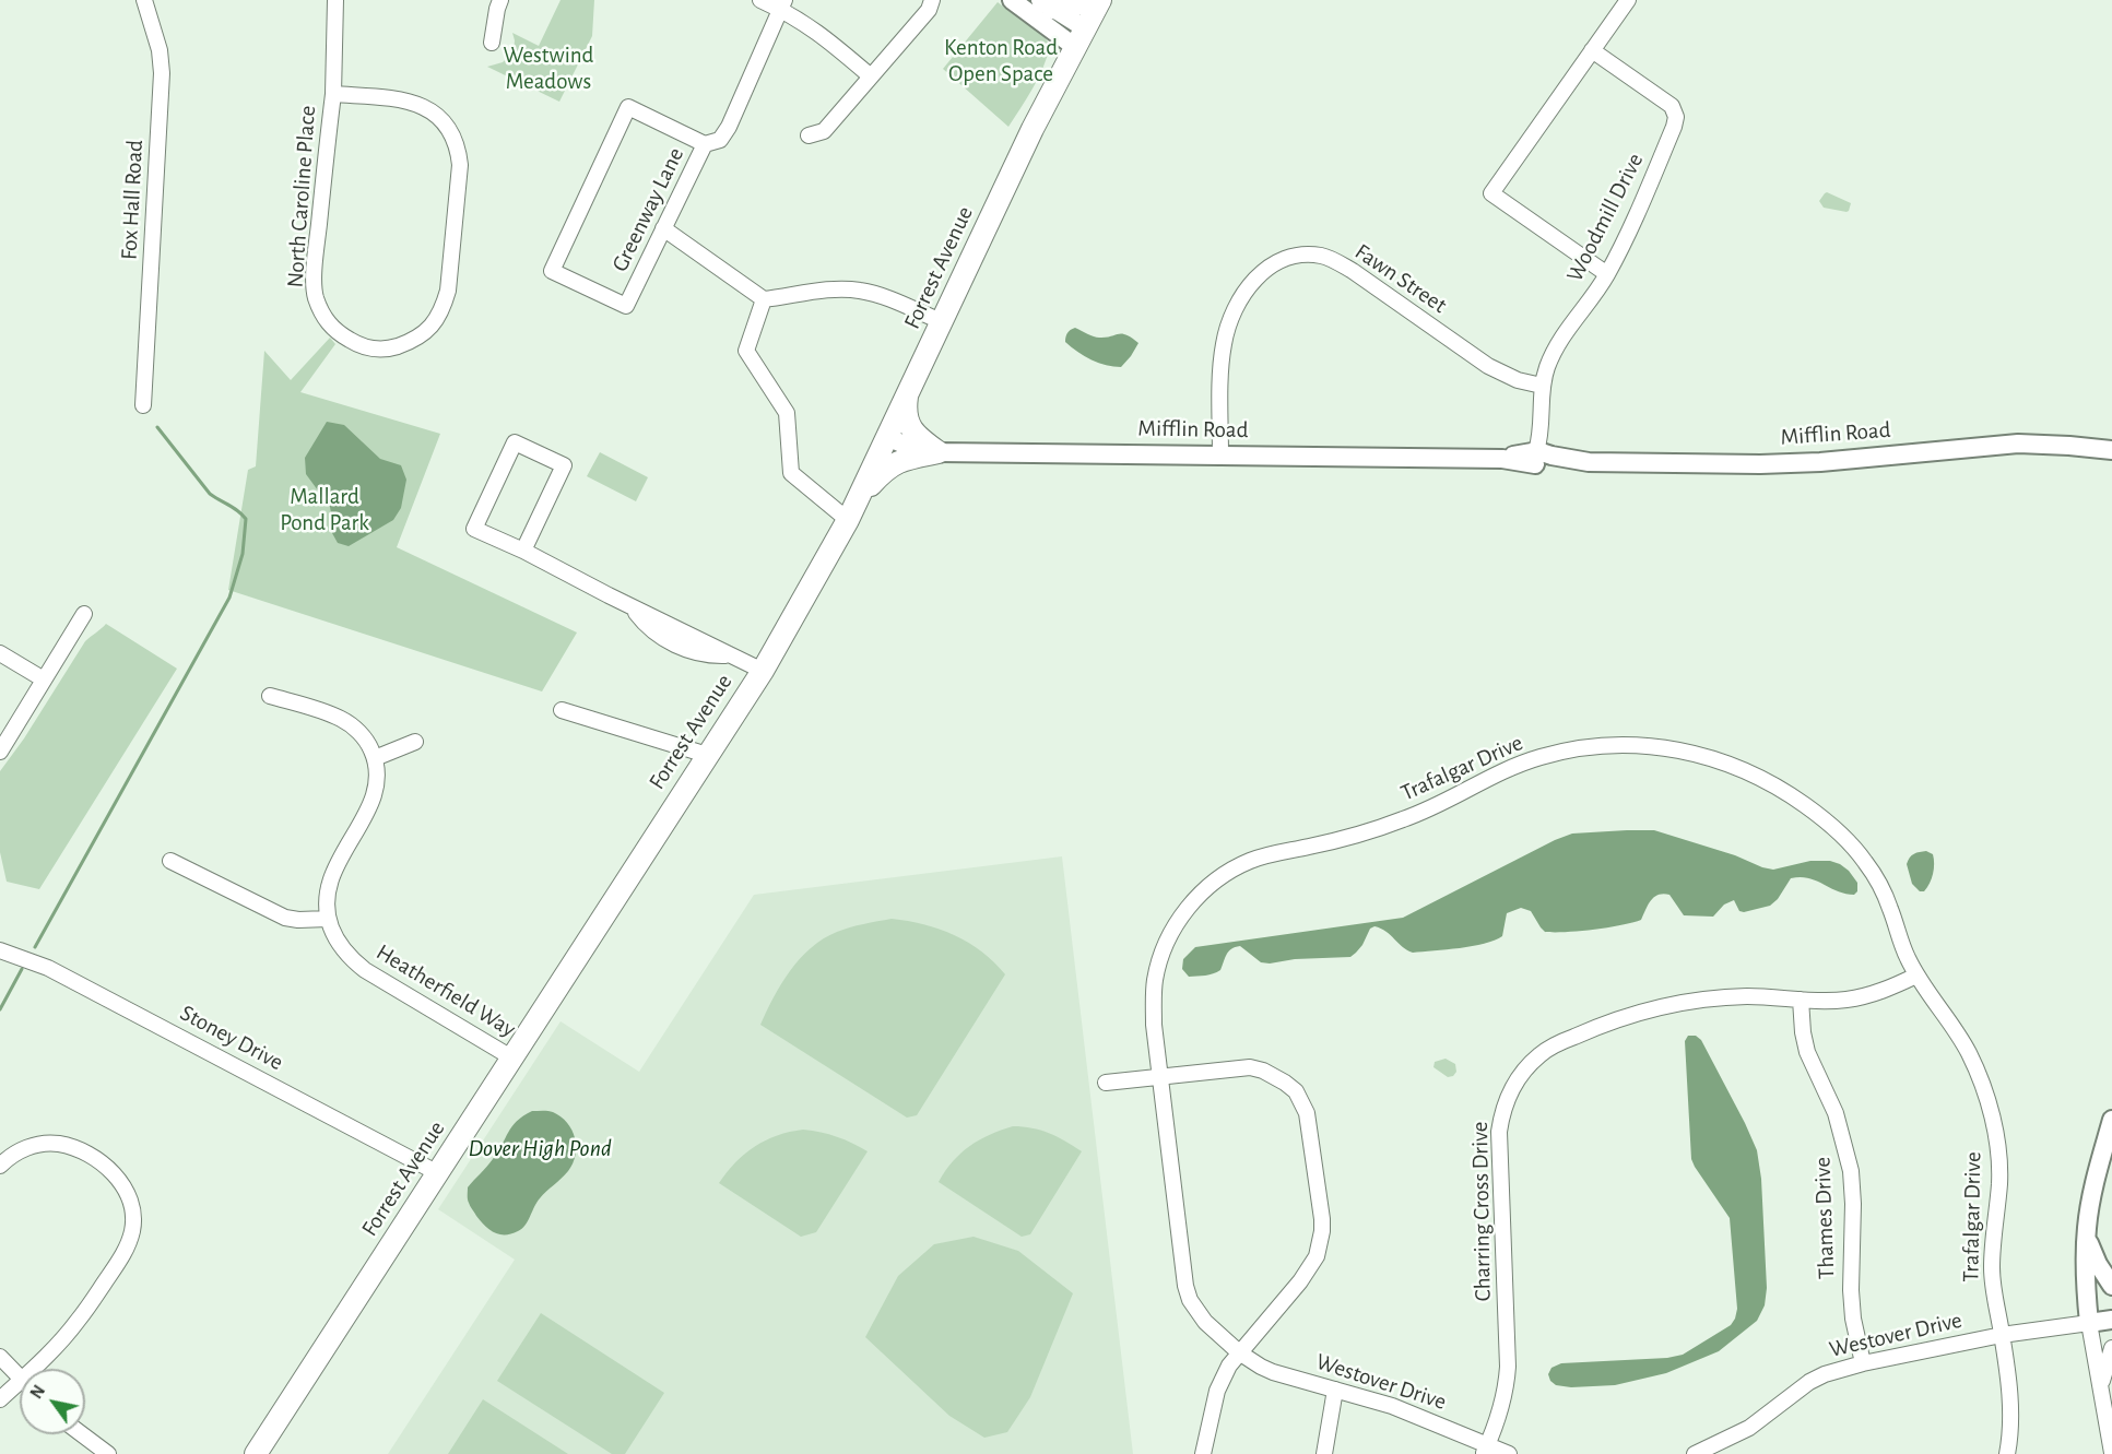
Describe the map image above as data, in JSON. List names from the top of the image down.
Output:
{
  "streets": {
    "highway": ["Forrest Avenue"],
    "main road": ["Mifflin Road"],
    "street": [
      "North Caroline Place",
      "Fox Hall Road",
      "Greenway Lane",
      "Woodmill Drive",
      "Fawn Street",
      "Trafalgar Drive",
      "Heatherfield Way",
      "Stoney Drive",
      "Charring Cross Drive",
      "Thames Drive",
      "Westover Drive"
    ]
  },
  "crossings": [
    ["Woodmill Drive", "Fawn Street"],
    ["Woodmill Drive", "Mifflin Road"],
    ["Forrest Avenue", "Mifflin Road"],
    ["Forrest Avenue", "Heatherfield Way"],
    ["Forrest Avenue", "Stoney Drive"],
    ["Fawn Street", "Mifflin Road"],
    ["Trafalgar Drive", "Charring Cross Drive"],
    ["Trafalgar Drive", "Westover Drive"],
    ["Charring Cross Drive", "Thames Drive"],
    ["Charring Cross Drive", "Westover Drive"],
    ["Thames Drive", "Westover Drive"]
  ],
  "water": ["Dover High Pond"],
  "parks": ["Kenton Road Open Space", "Westwind Meadows", "Mallard Pond Park"],
  "north": "top left"
}
